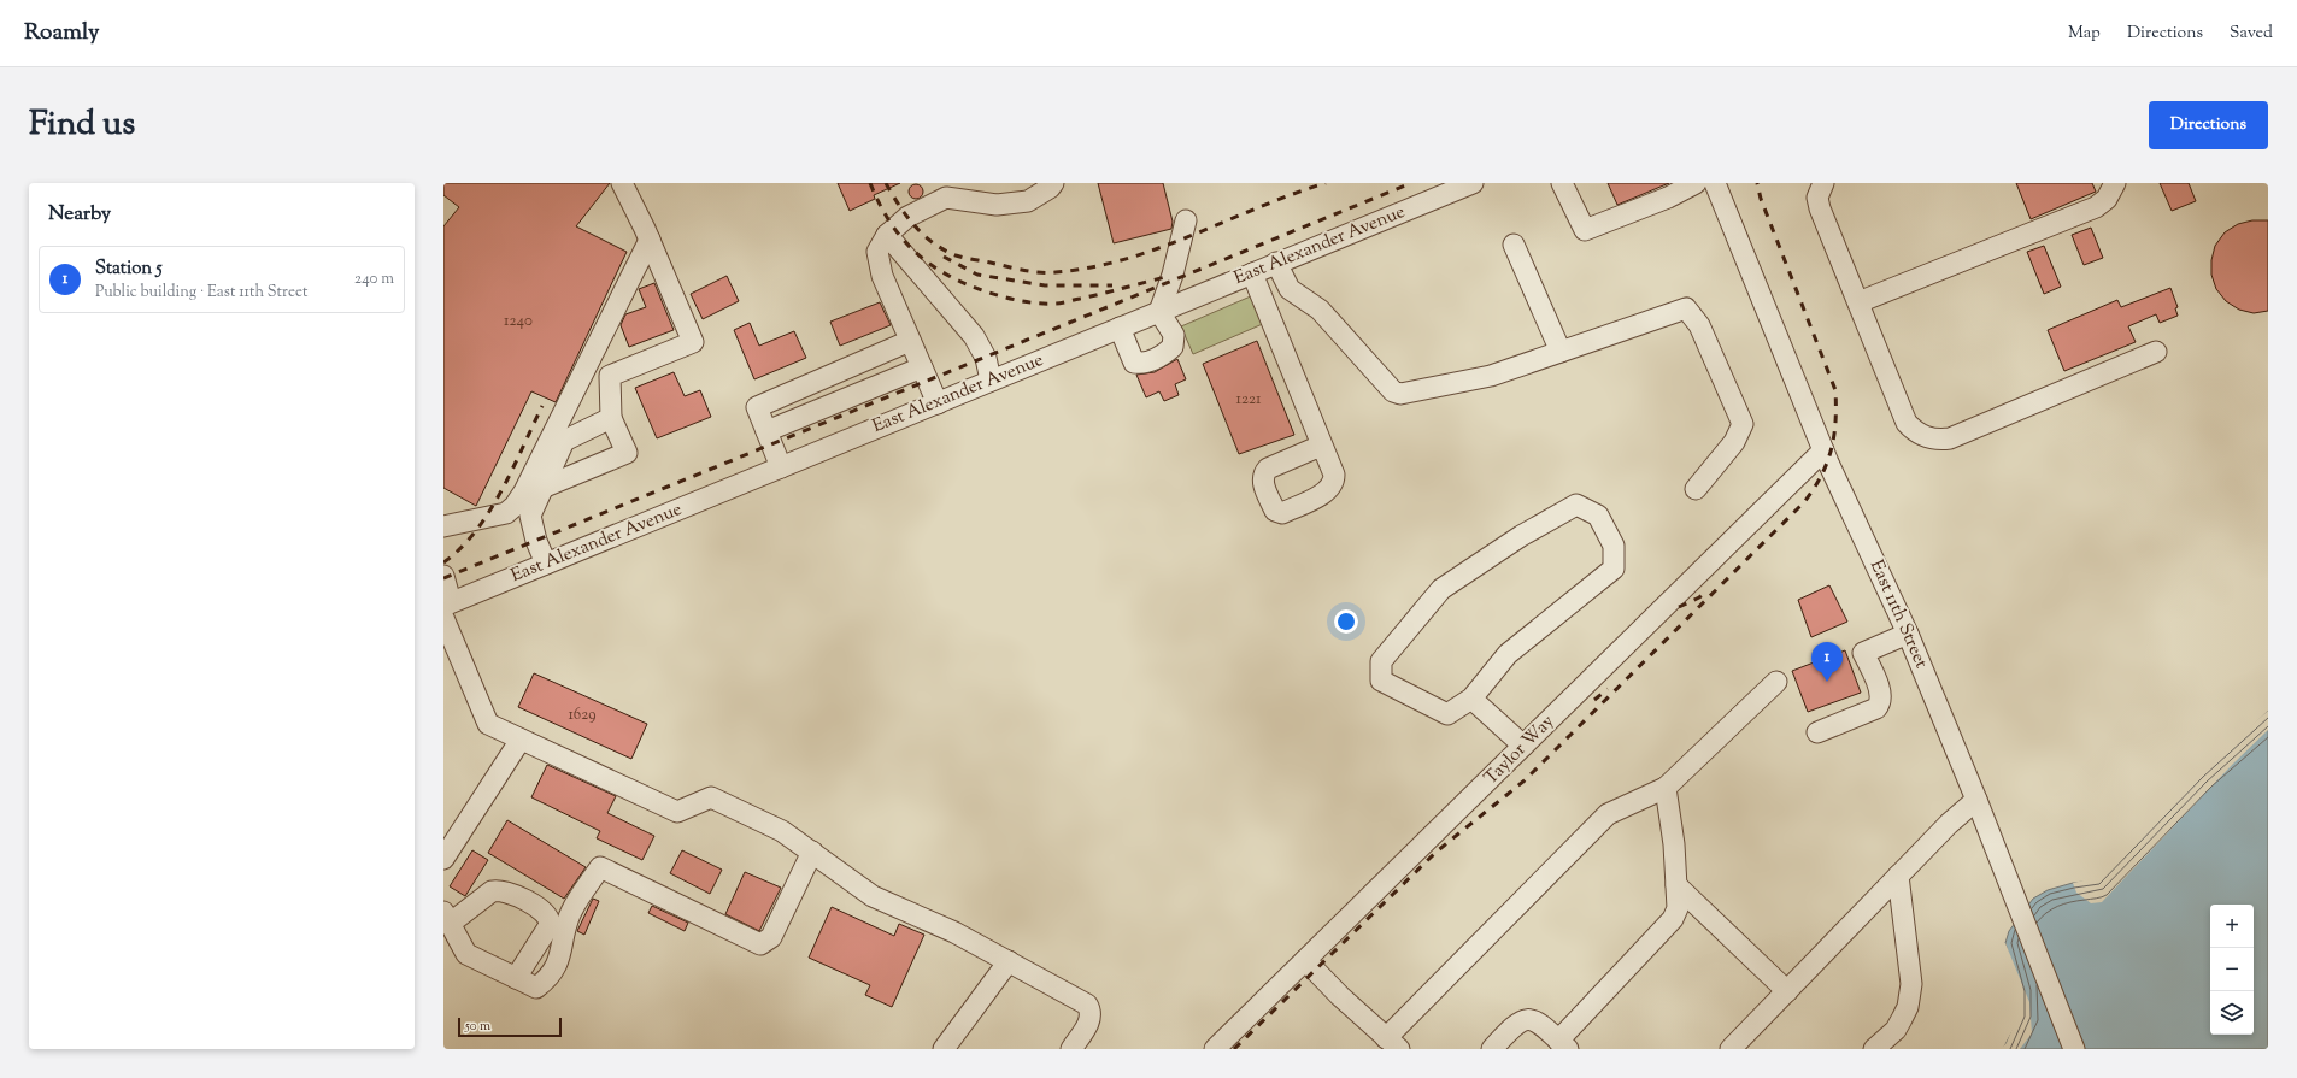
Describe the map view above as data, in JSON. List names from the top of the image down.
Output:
{
  "streets": {
    "street": ["East Alexander Avenue", "East 11th Street", "Taylor Way"]
  },
  "crossings": [
    ["East 11th Street", "Taylor Way"]
  ],
  "house_numbers": ["1240", "1221", "1629"],
  "scale_bar": "50 m",
  "page": {
    "header": "Roamly",
    "nav": ["Map", "Directions", "Saved"],
    "title": "Find us",
    "buttons": "Directions",
    "heading": "Nearby",
    "list": [
      {
        "mark": "1",
        "name": "Station 5",
        "note": "Public building · East 11th Street",
        "value": "240 m"
      }
    ],
    "pins": "1",
    "map_buttons": ["+", "−"],
    "scale": "50 m"
  }
}
